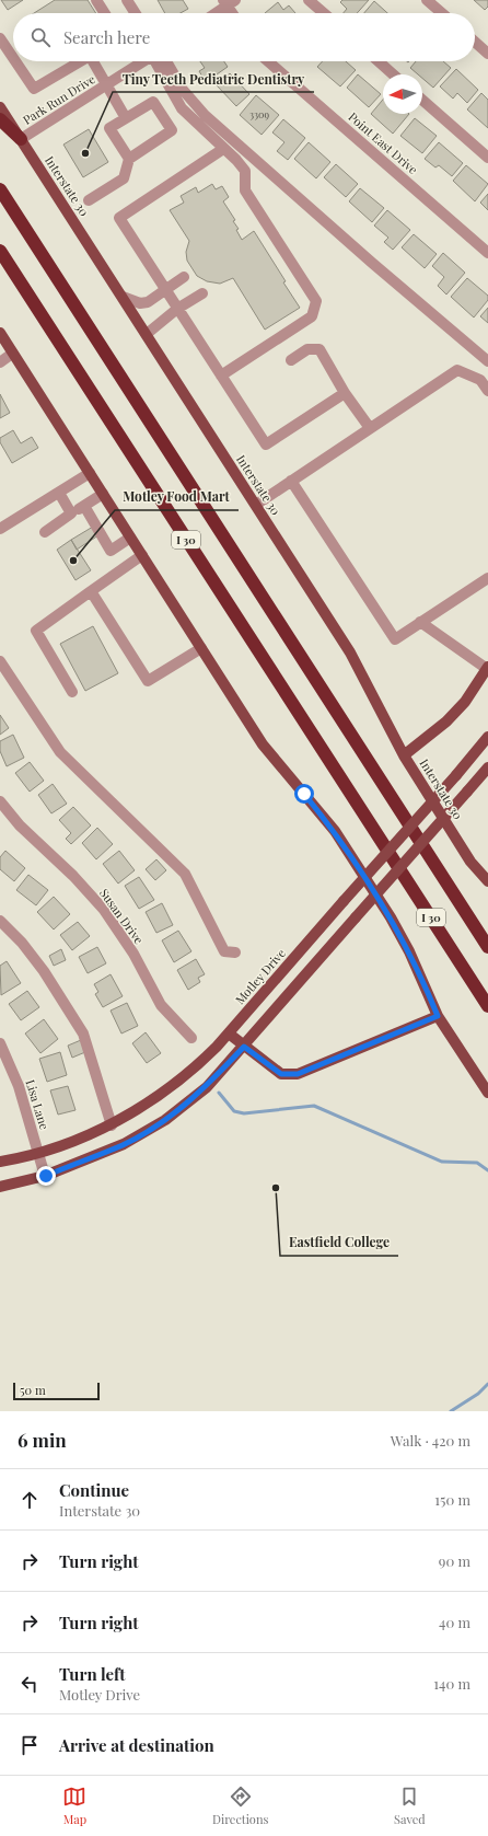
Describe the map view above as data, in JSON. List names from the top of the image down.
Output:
{
  "streets": {
    "highway": ["I 30"],
    "main road": ["Interstate 30", "Motley Drive"],
    "street": [
      "Park Run Drive",
      "Point East Drive",
      "Susan Drive",
      "Lisa Lane"
    ]
  },
  "crossings": [
    ["Park Run Drive", "Interstate 30"],
    ["Motley Drive", "Lisa Lane"]
  ],
  "places": ["Tiny Teeth Pediatric Dentistry", "Motley Food Mart", "Eastfield College"],
  "house_numbers": ["3309"],
  "scale_bar": "50 m",
  "north": "left",
  "page": {
    "search": "Search here",
    "scale": "50 m",
    "heading": ["6 min", "Walk · 420 m"],
    "list": [
      ["Continue", "Interstate 30", "150 m"],
      ["Turn right", "90 m"],
      ["Turn right", "40 m"],
      ["Turn left", "Motley Drive", "140 m"],
      "Arrive at destination"
    ],
    "nav": ["Map", "Directions", "Saved"]
  }
}
